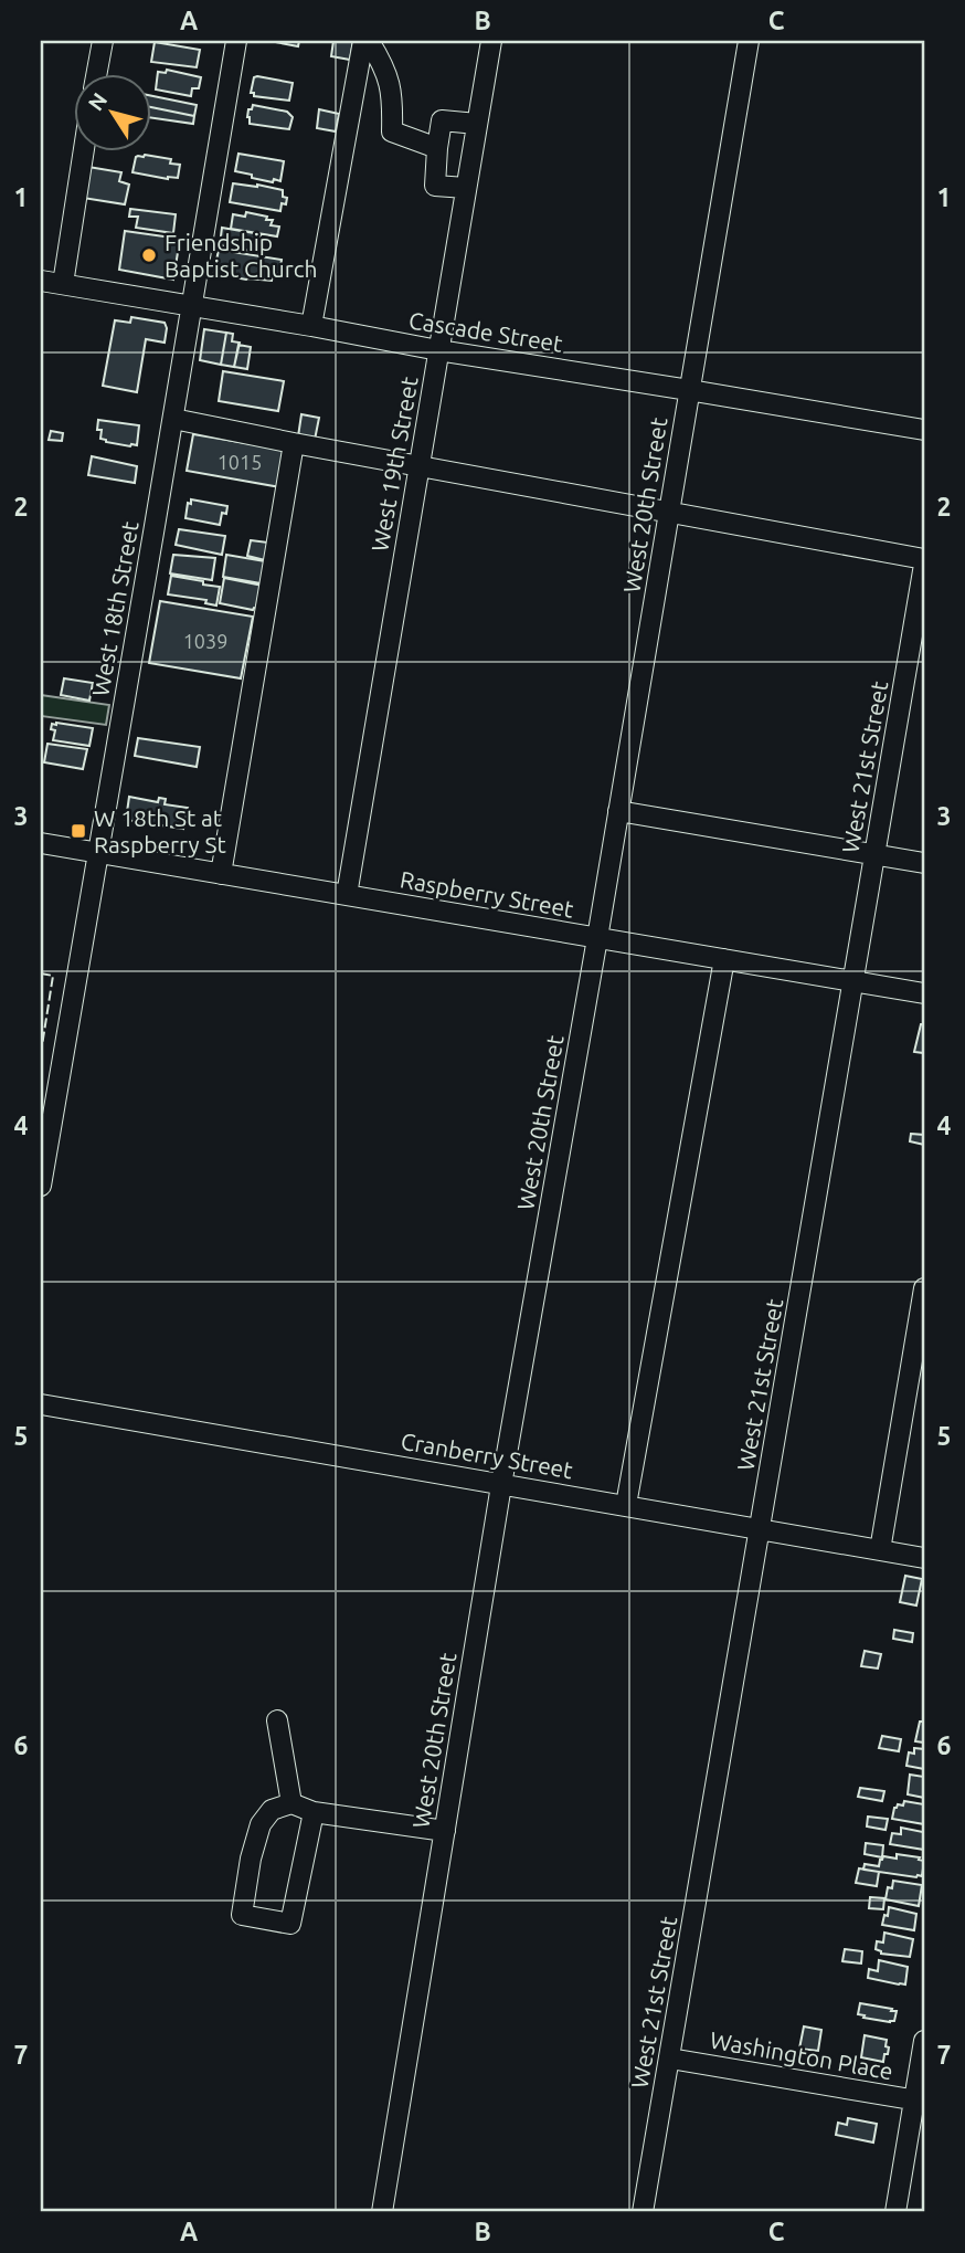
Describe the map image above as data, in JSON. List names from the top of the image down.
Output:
{
  "streets": {
    "street": [
      "Cascade Street",
      "West 19th Street",
      "West 20th Street",
      "West 18th Street",
      "West 21st Street",
      "Raspberry Street",
      "Cranberry Street",
      "Washington Place"
    ]
  },
  "crossings": [
    ["Cascade Street", "West 19th Street"],
    ["Cascade Street", "West 20th Street"],
    ["Cascade Street", "West 18th Street"],
    ["West 19th Street", "Raspberry Street"],
    ["West 20th Street", "Raspberry Street"],
    ["West 20th Street", "Cranberry Street"],
    ["West 18th Street", "Raspberry Street"],
    ["West 21st Street", "Raspberry Street"],
    ["West 21st Street", "Cranberry Street"],
    ["West 21st Street", "Washington Place"]
  ],
  "places": {
    "other": ["Friendship Baptist Church"],
    "transit": ["W 18th St at Raspberry St"]
  },
  "house_numbers": ["1015", "1039"],
  "north": "top left",
  "grid": {
    "columns": ["A", "B", "C"],
    "rows": [
      "1",
      "2",
      "3",
      "4",
      "5",
      "6",
      "7"
    ]
  }
}
